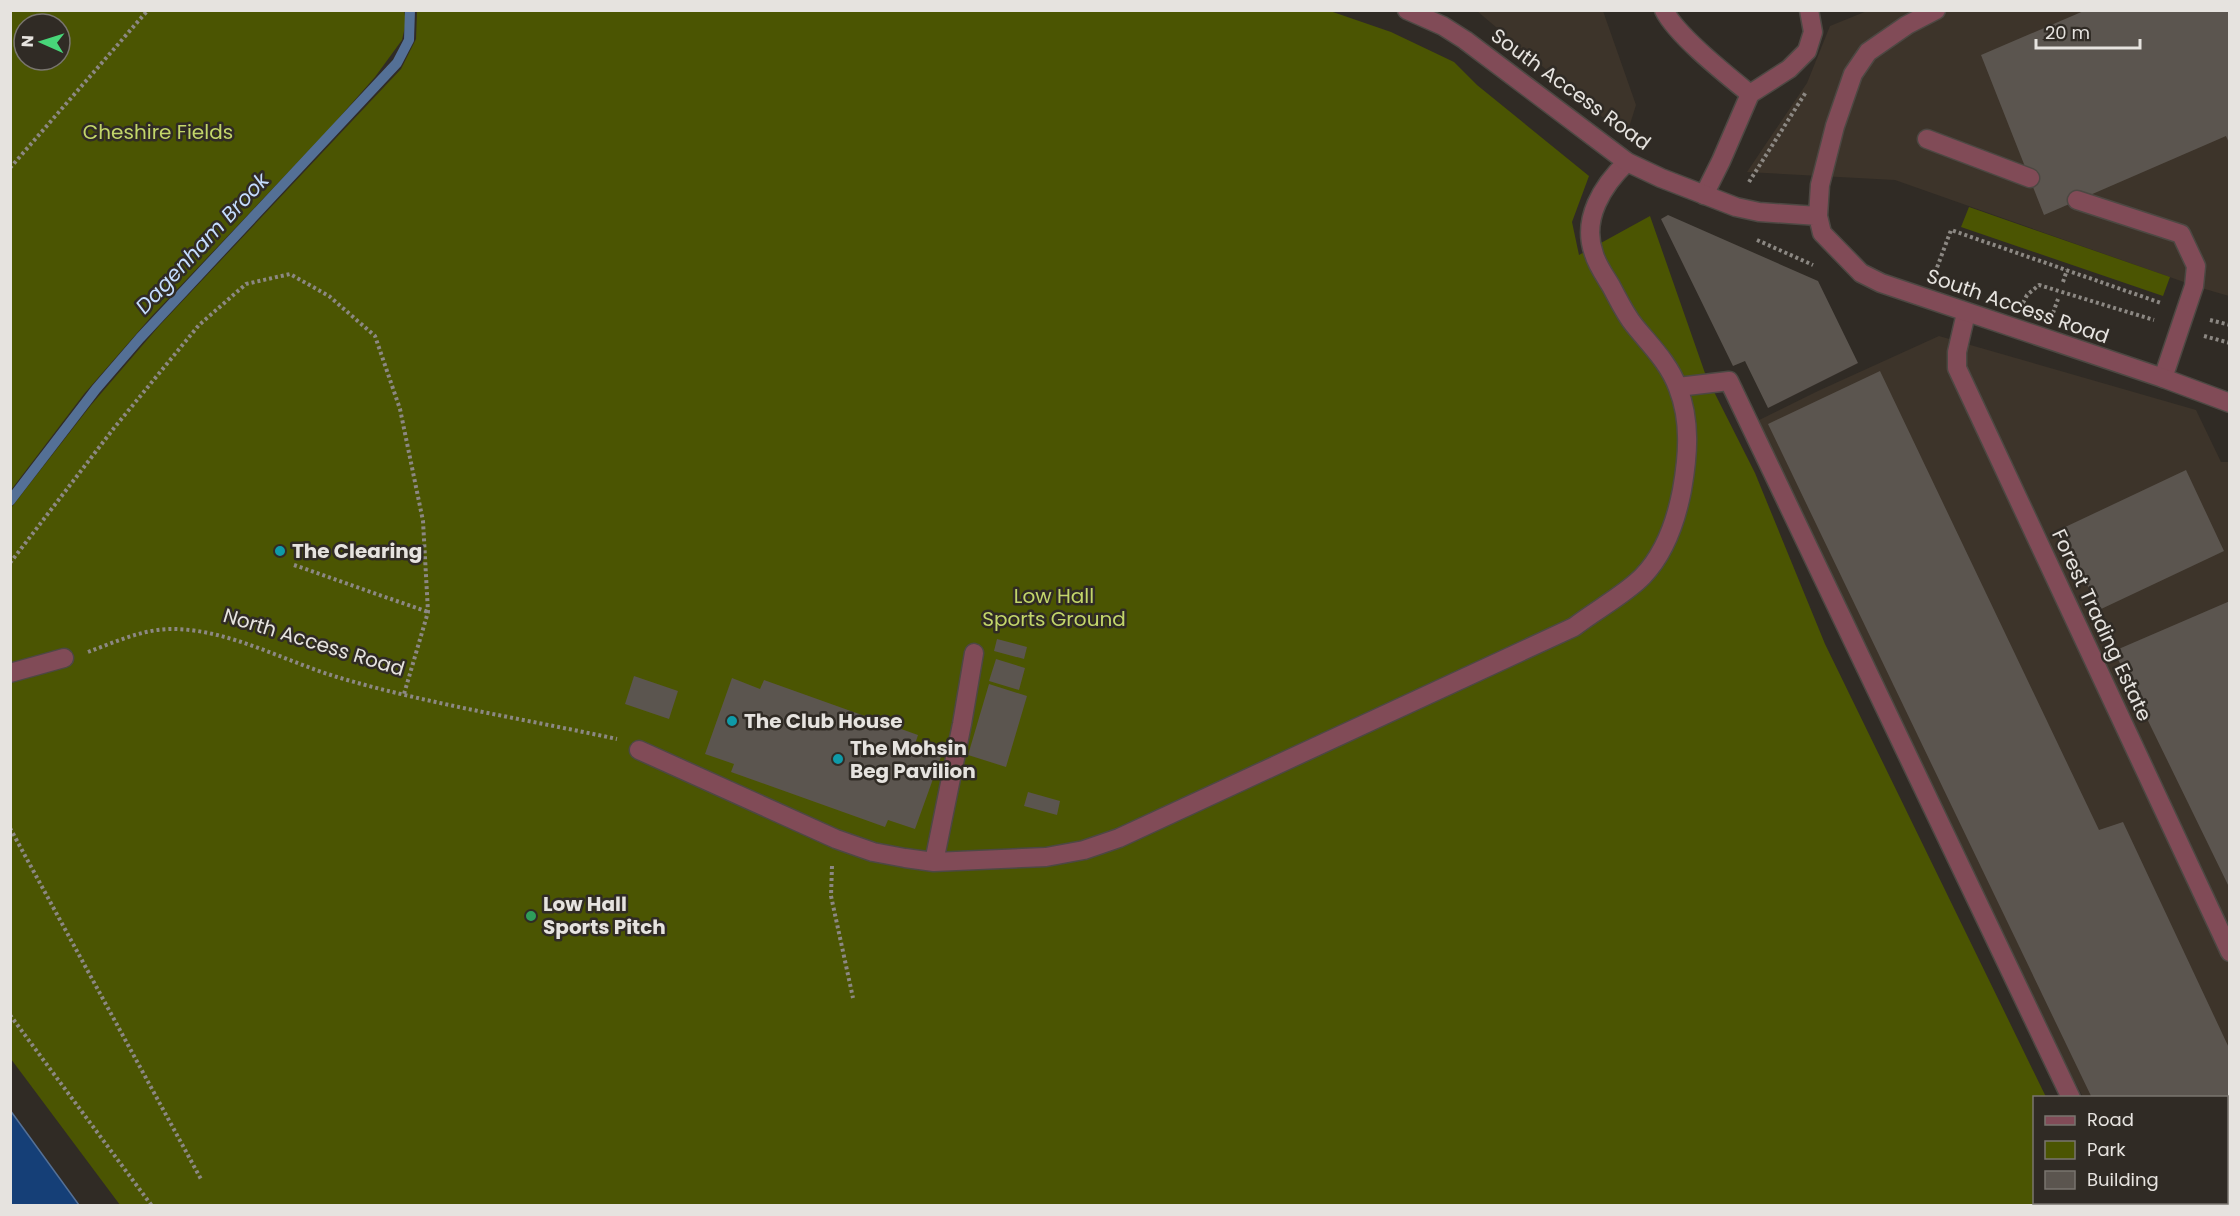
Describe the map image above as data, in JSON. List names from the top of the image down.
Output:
{
  "streets": {
    "street": ["South Access Road", "Forest Trading Estate"],
    "path": ["North Access Road"]
  },
  "crossings": [
    ["South Access Road", "Forest Trading Estate"]
  ],
  "water": ["Dagenham Brook"],
  "parks": ["Cheshire Fields", "Low Hall Sports Ground"],
  "places": [
    "The Clearing",
    "The Club House",
    "The Mohsin Beg Pavilion",
    "Low Hall Sports Pitch"
  ],
  "legend": ["Road", "Park", "Building"],
  "scale_bar": "20 m",
  "north": "left"
}
